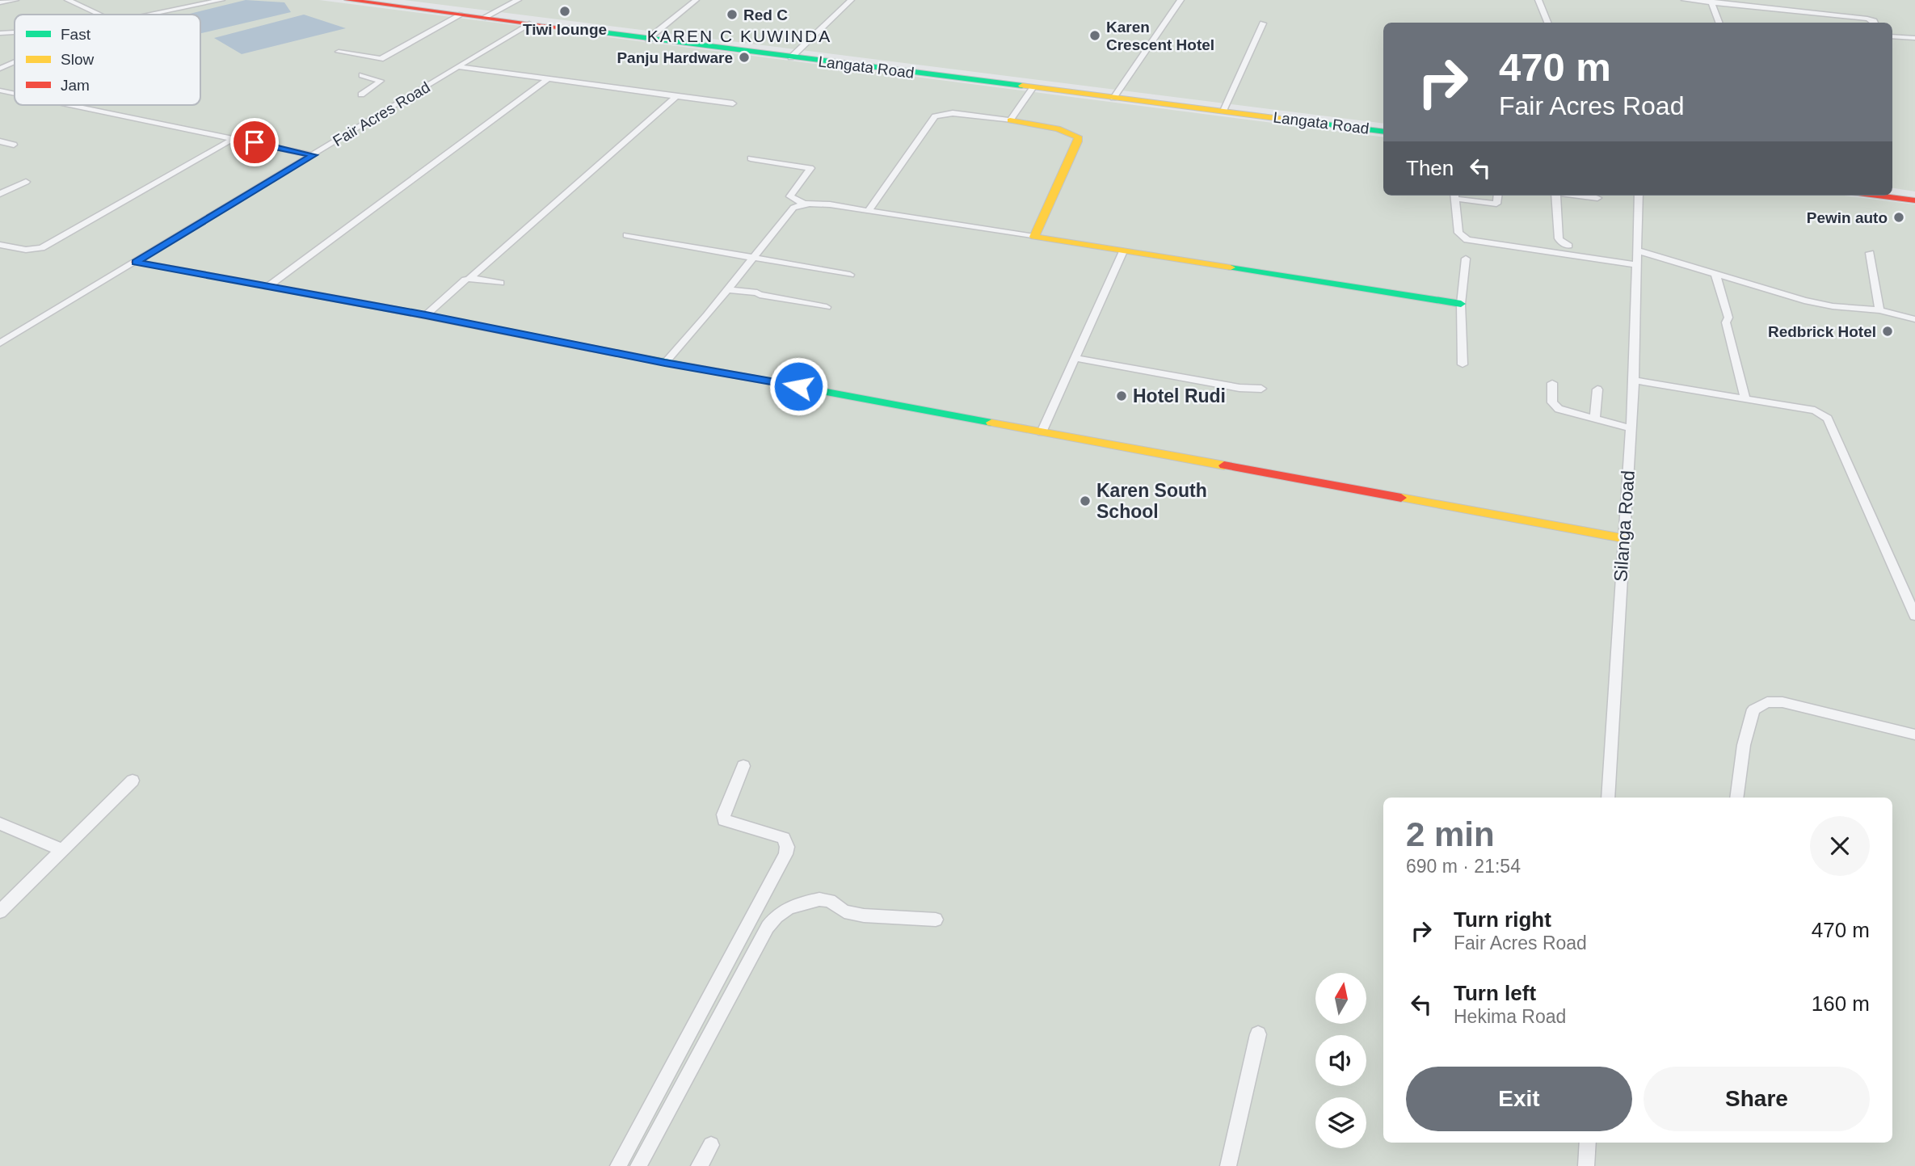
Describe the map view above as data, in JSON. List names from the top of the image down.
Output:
{
  "streets": {
    "street": ["Langata Road", "Fair Acres Road", "Silanga Road"]
  },
  "crossings": [
    ["Langata Road", "Fair Acres Road"]
  ],
  "districts": ["KAREN C KUWINDA"],
  "places": [
    "Tiwi lounge",
    "Red C",
    "Karen Crescent Hotel",
    "Panju Hardware",
    "Pewin auto",
    "Redbrick Hotel",
    "Hotel Rudi",
    "Karen South School"
  ],
  "legend": ["Fast", "Slow", "Jam"],
  "north": "top",
  "page": {
    "turn": ["470 m", "Fair Acres Road"],
    "then": "Then",
    "heading": ["2 min", "690 m · 21:54"],
    "list": [
      {
        "name": "Turn right",
        "note": "Fair Acres Road",
        "value": "470 m"
      },
      {
        "name": "Turn left",
        "note": "Hekima Road",
        "value": "160 m"
      }
    ],
    "buttons": ["Exit", "Share"]
  }
}
